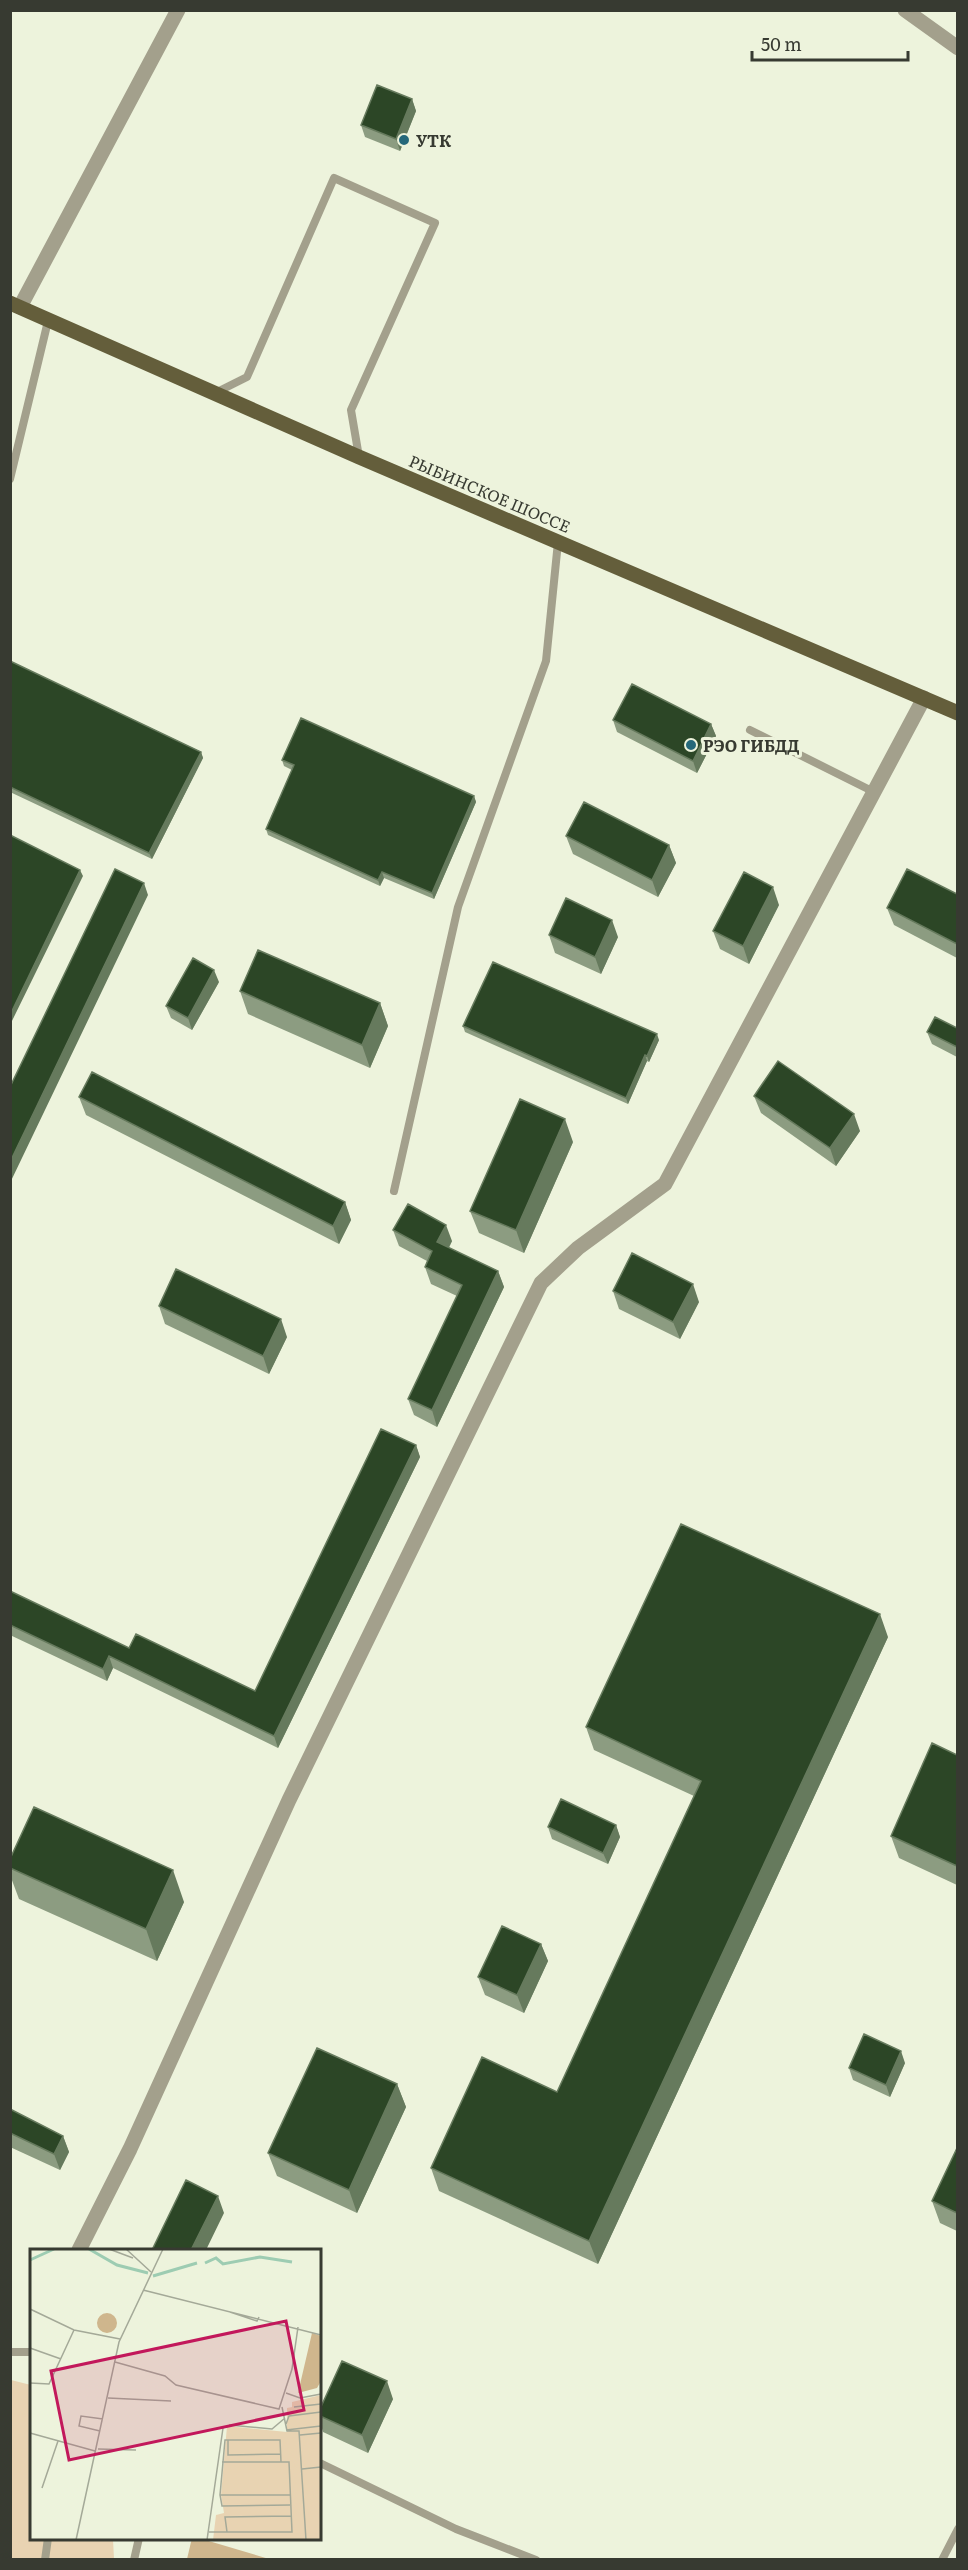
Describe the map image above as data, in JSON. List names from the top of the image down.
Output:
{
  "streets": {
    "main road": ["РЫБИНСКОЕ ШОССЕ"]
  },
  "places": ["УТК", "РЭО ГИБДД"],
  "scale_bar": "50 m"
}
